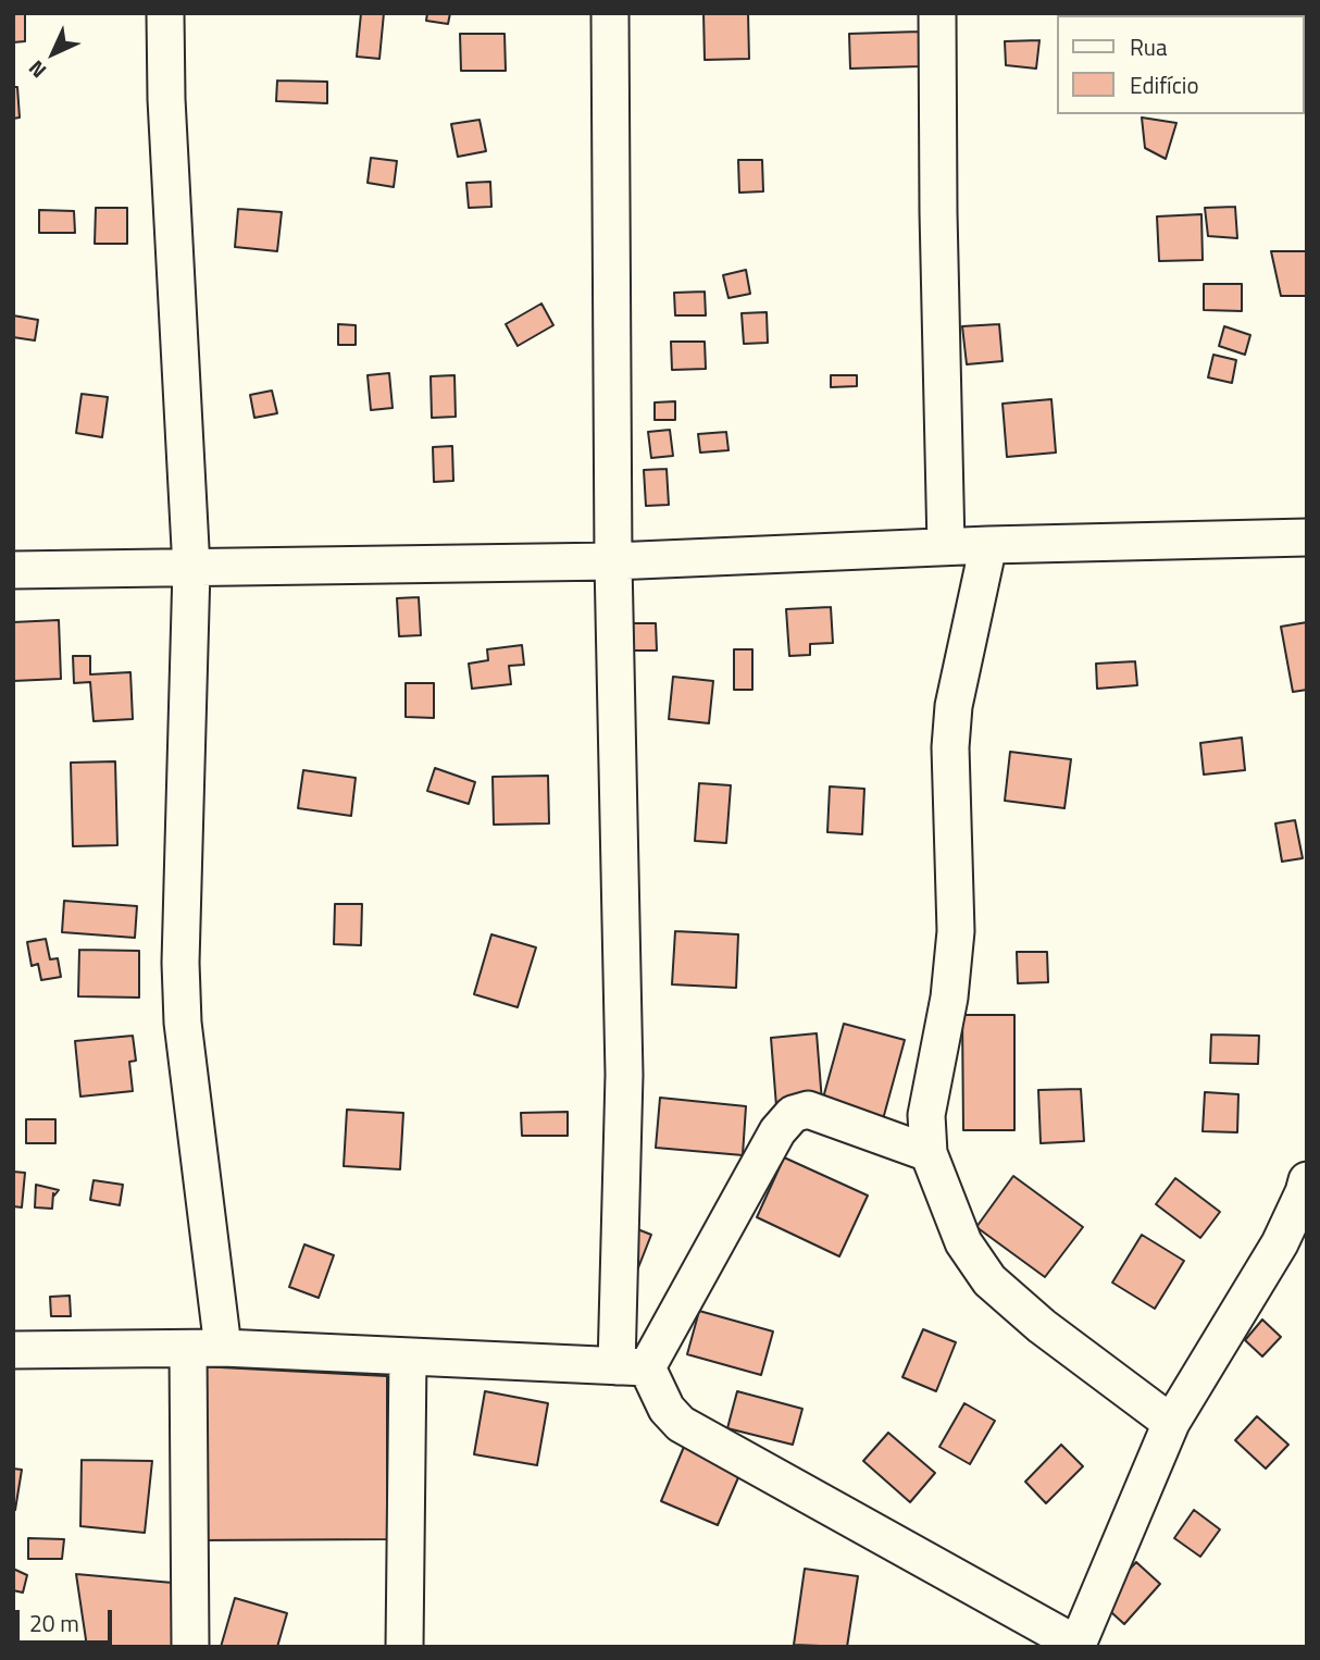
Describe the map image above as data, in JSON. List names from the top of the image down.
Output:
{
  "legend": ["Rua", "Edifício"],
  "scale_bar": "20 m",
  "north": "bottom left"
}
